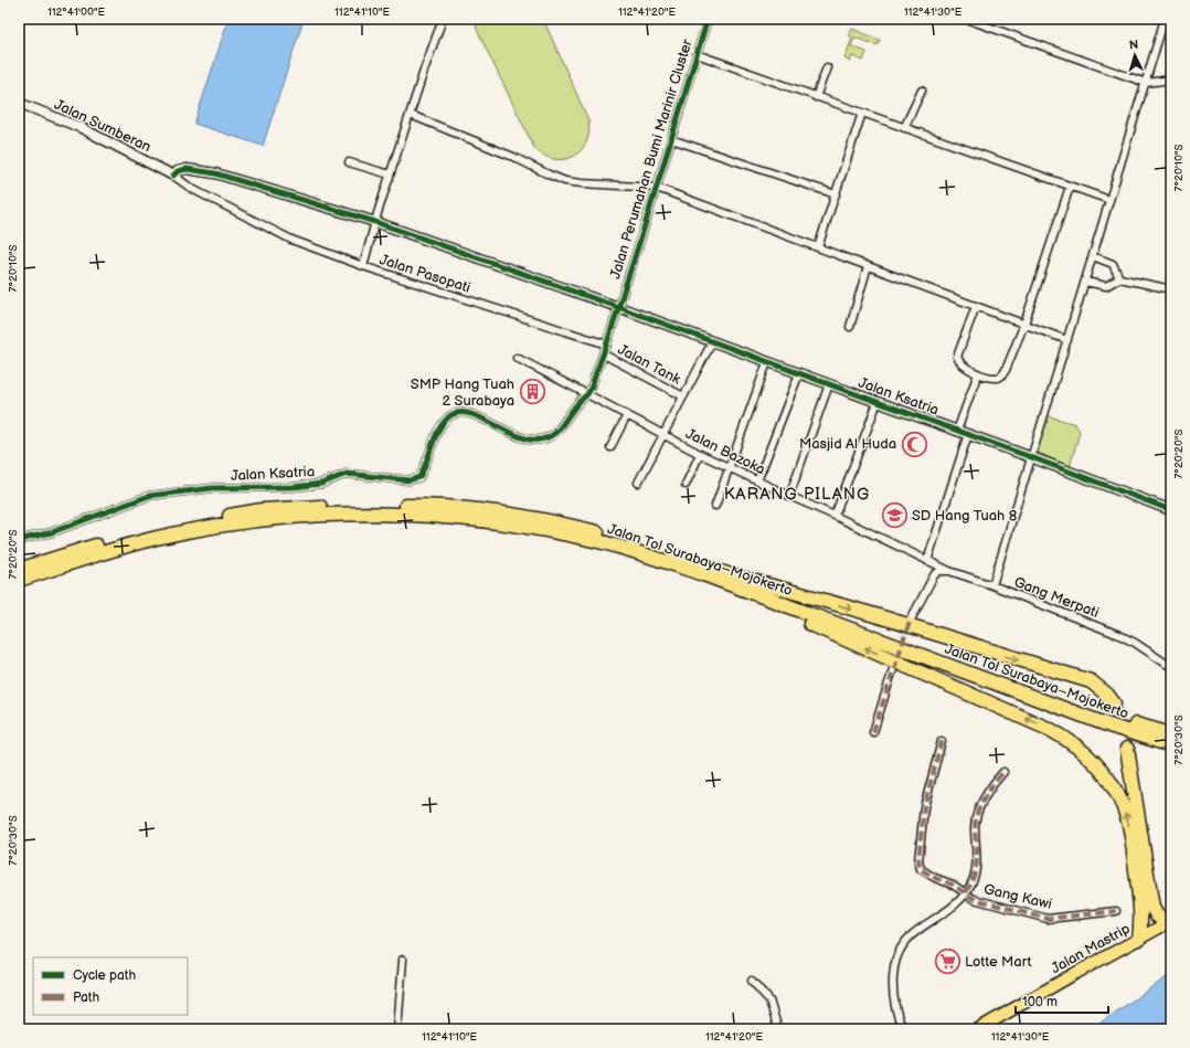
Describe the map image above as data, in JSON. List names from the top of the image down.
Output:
{
  "streets": {
    "highway": ["Jalan Tol Surabaya–Mojokerto"],
    "main road": ["Jalan Mastrip"],
    "street": [
      "Jalan Sumberan",
      "Jalan Perumahan Bumi Marinir Cluster",
      "Jalan Pasopati",
      "Jalan Tank",
      "Jalan Ksatria",
      "Jalan Bazoka",
      "Gang Merpati",
      "Gang Kawi"
    ]
  },
  "crossings": [
    ["Jalan Sumberan", "Jalan Pasopati"],
    ["Jalan Sumberan", "Jalan Ksatria"],
    ["Jalan Perumahan Bumi Marinir Cluster", "Jalan Ksatria"],
    ["Jalan Pasopati", "Jalan Ksatria"],
    ["Jalan Tank", "Jalan Ksatria"],
    ["Jalan Ksatria", "Jalan Bazoka"],
    ["Jalan Bazoka", "Gang Merpati"]
  ],
  "districts": ["KARANG PILANG"],
  "places": {
    "building": ["SMP Hang Tuah 2 Surabaya"],
    "mosque": ["Masjid Al Huda"],
    "school or university": ["SD Hang Tuah 8"],
    "supermarket": ["Lotte Mart"]
  },
  "legend": ["Cycle path", "Path"],
  "scale_bar": "100 m",
  "north": "top",
  "coordinates": [
    "112°41'00\"E",
    "112°41'10\"E",
    "112°41'20\"E",
    "112°41'30\"E",
    "7°20'10\"S",
    "7°20'20\"S",
    "7°20'30\"S"
  ]
}
